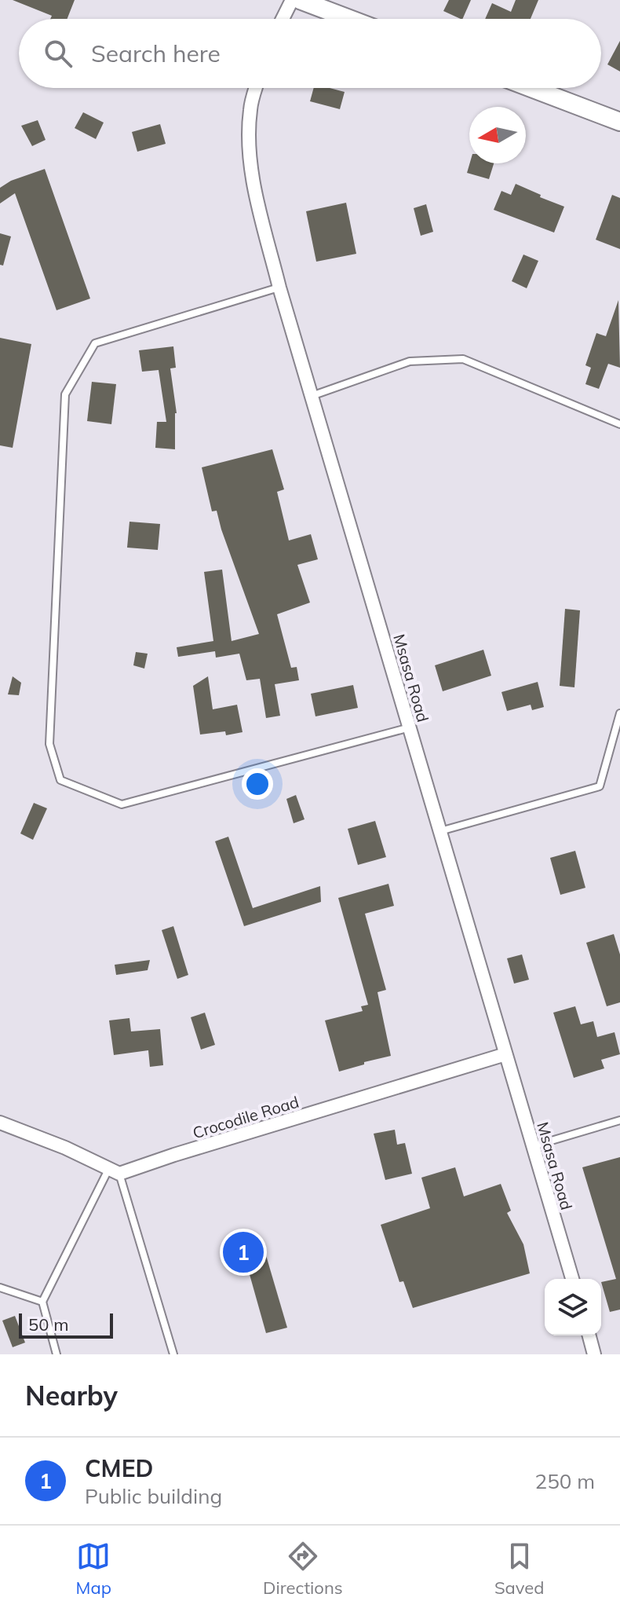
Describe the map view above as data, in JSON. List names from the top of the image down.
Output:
{
  "streets": {
    "street": ["Msasa Road", "Crocodile Road"]
  },
  "crossings": [
    ["Msasa Road", "Crocodile Road"]
  ],
  "scale_bar": "50 m",
  "north": "left",
  "page": {
    "search": "Search here",
    "pins": "1",
    "scale": "50 m",
    "heading": "Nearby",
    "list": [
      {
        "mark": "1",
        "name": "CMED",
        "note": "Public building",
        "value": "250 m"
      }
    ],
    "nav": ["Map", "Directions", "Saved"]
  }
}
